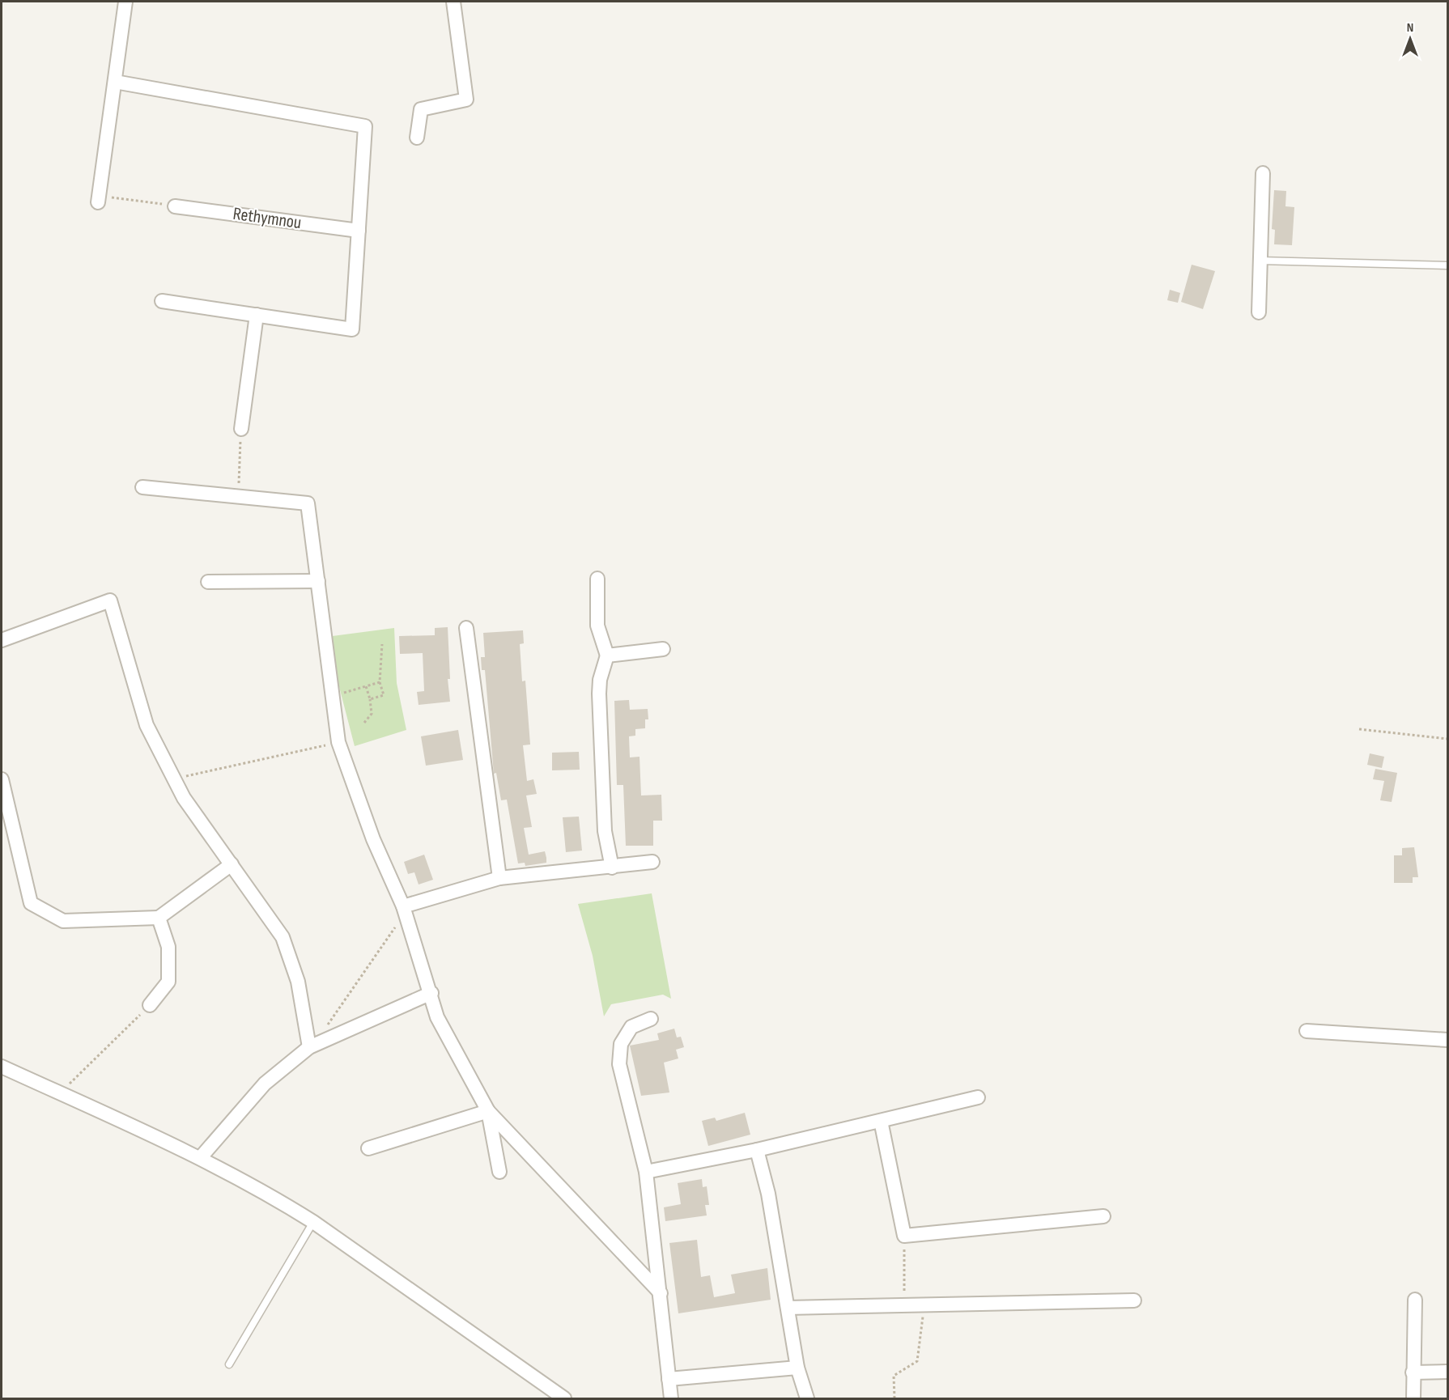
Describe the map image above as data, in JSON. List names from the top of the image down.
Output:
{
  "streets": {
    "street": ["Rethymnou"]
  },
  "north": "top"
}
